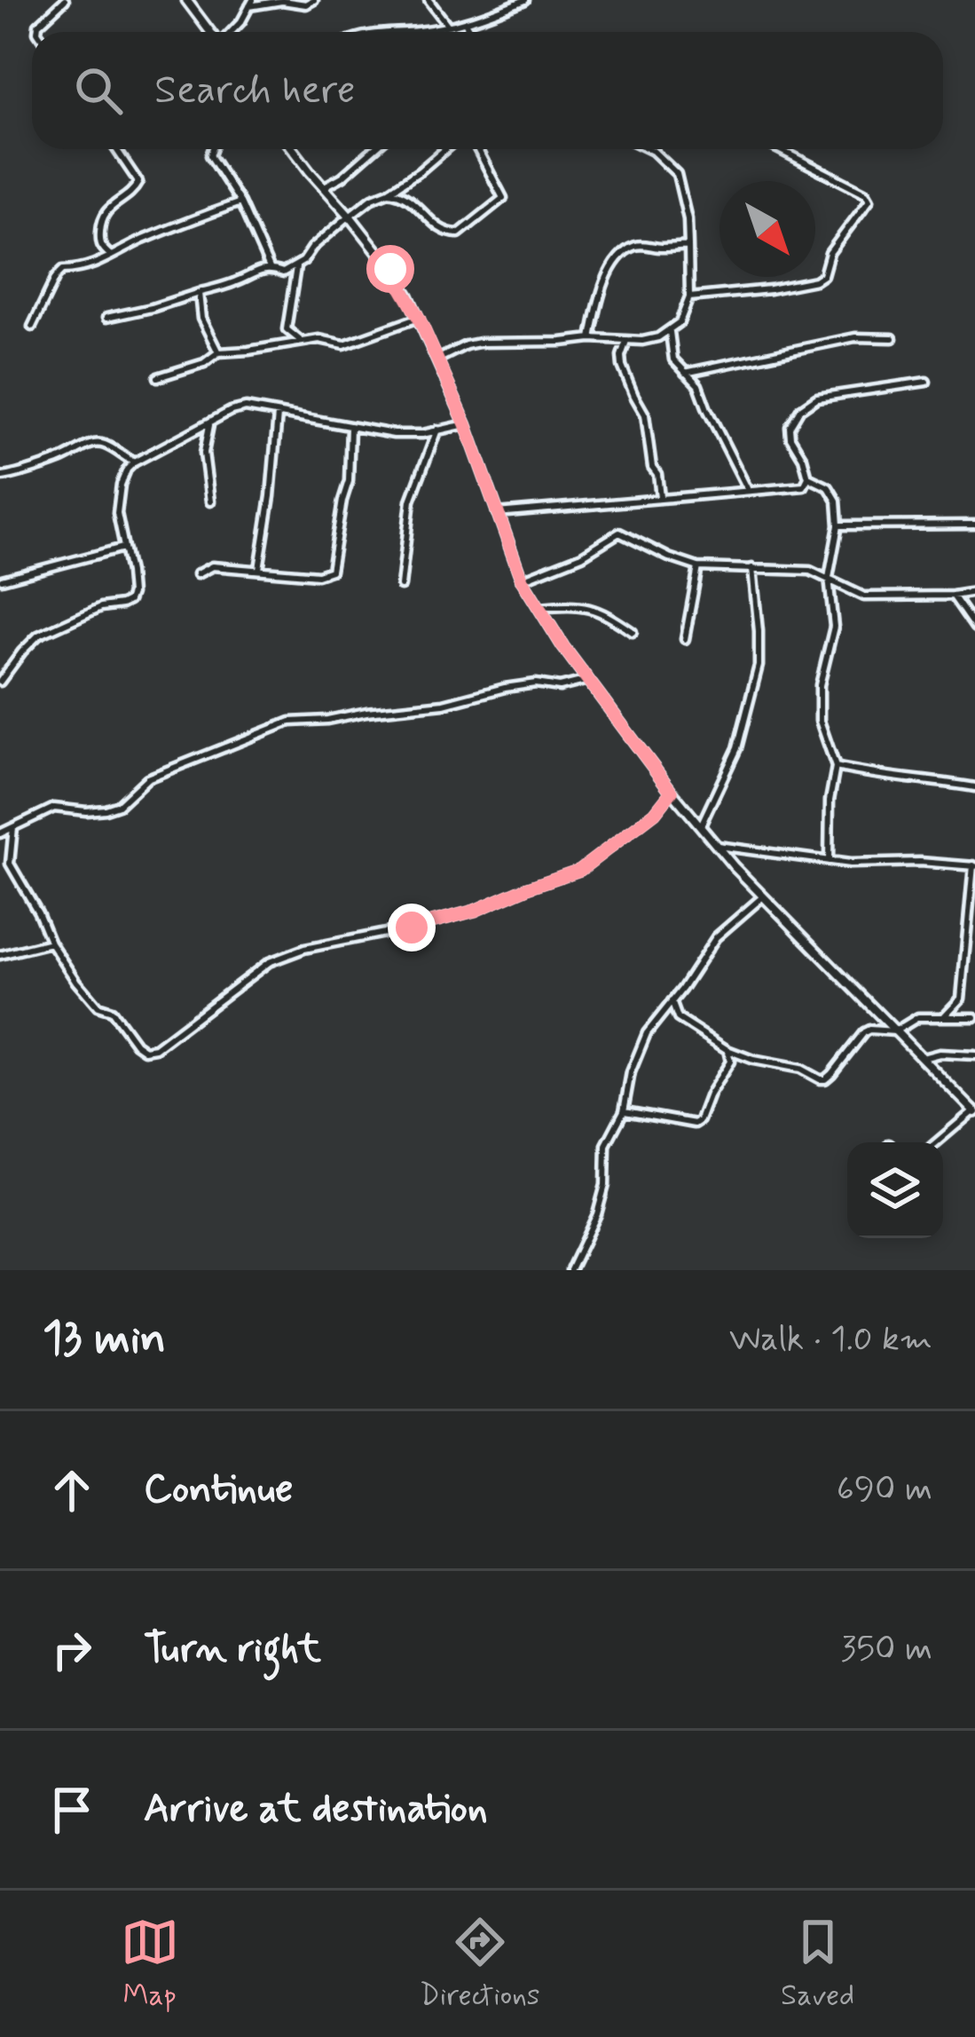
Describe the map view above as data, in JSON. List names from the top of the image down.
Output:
{
  "north": "bottom right",
  "page": {
    "search": "Search here",
    "heading": ["13 min", "Walk · 1.0 km"],
    "list": [
      ["Continue", "690 m"],
      ["Turn right", "350 m"],
      "Arrive at destination"
    ],
    "nav": ["Map", "Directions", "Saved"]
  }
}
